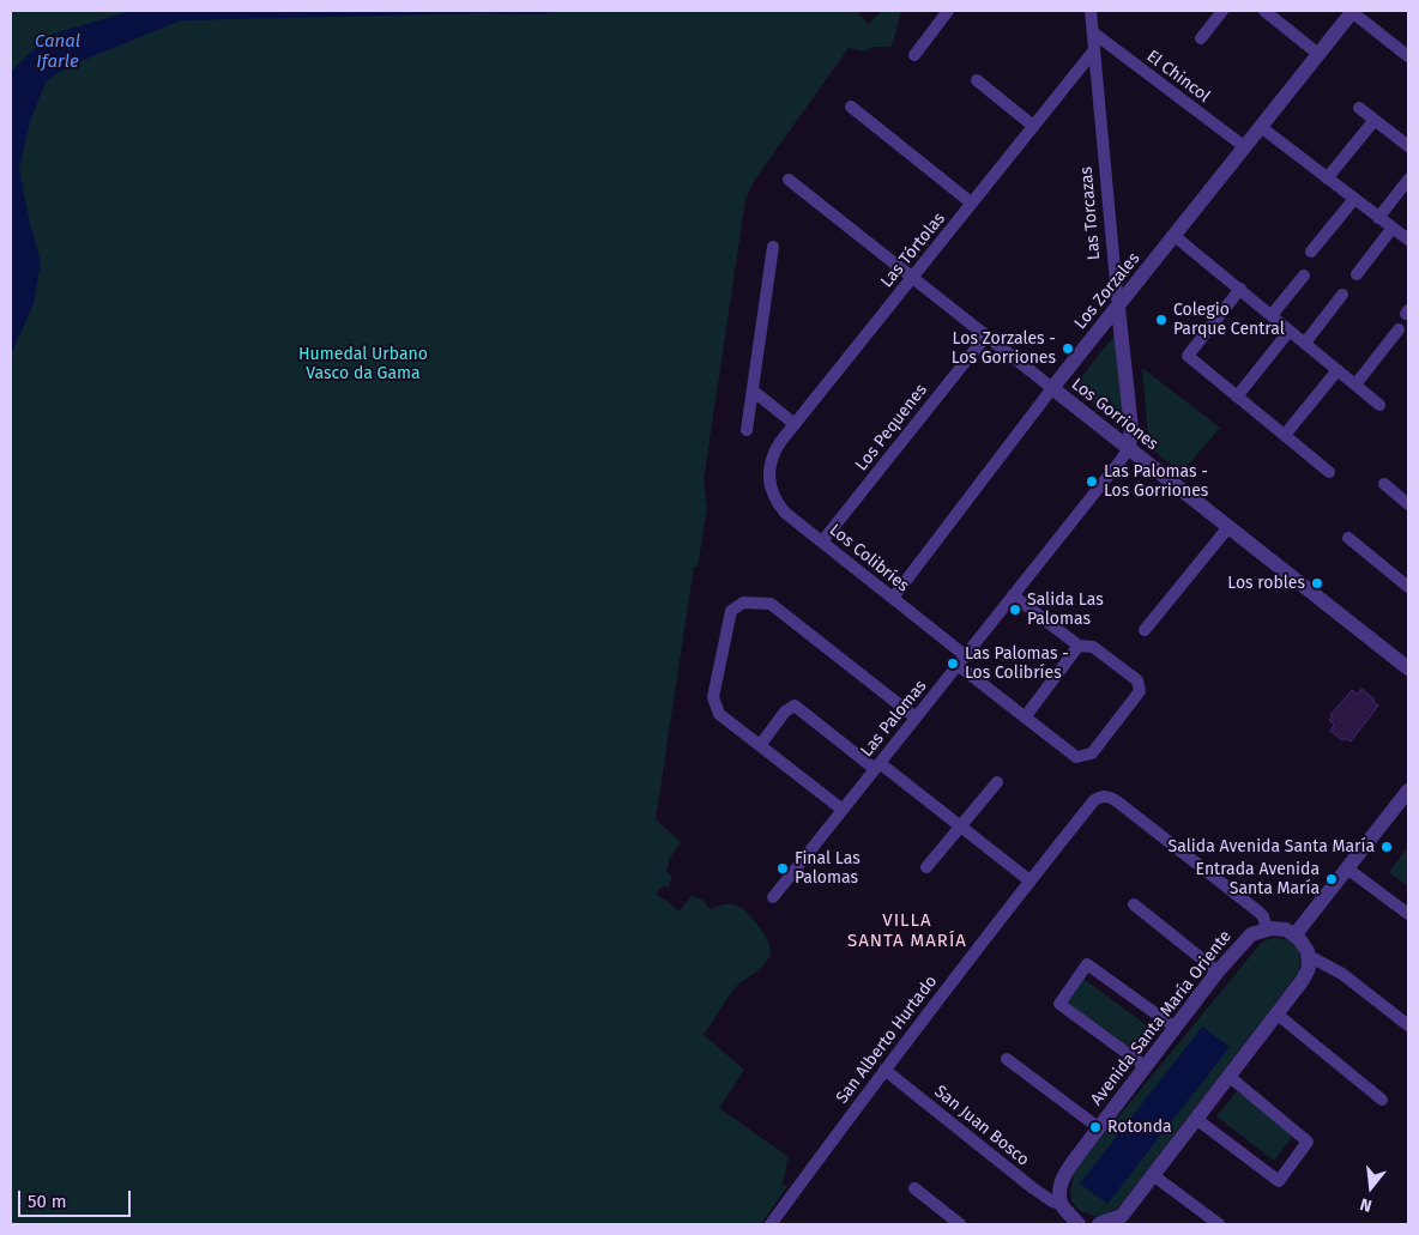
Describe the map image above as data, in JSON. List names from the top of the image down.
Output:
{
  "streets": {
    "street": [
      "El Chincol",
      "Las Torcazas",
      "Las Tórtolas",
      "Los Zorzales",
      "Los Gorriones",
      "Los Pequenes",
      "Los Colibríes",
      "Las Palomas",
      "Avenida Santa María Oriente",
      "San Alberto Hurtado",
      "San Juan Bosco"
    ]
  },
  "crossings": [
    ["El Chincol", "Las Torcazas"],
    ["El Chincol", "Los Zorzales"],
    ["Las Torcazas", "Las Tórtolas"],
    ["Las Torcazas", "Los Zorzales"],
    ["Las Torcazas", "Los Gorriones"],
    ["Las Torcazas", "Las Palomas"],
    ["Las Tórtolas", "Los Gorriones"],
    ["Las Tórtolas", "Los Colibríes"],
    ["Los Zorzales", "Los Gorriones"],
    ["Los Zorzales", "Los Colibríes"],
    ["Los Gorriones", "Los Pequenes"],
    ["Los Gorriones", "Las Palomas"],
    ["Los Pequenes", "Los Colibríes"],
    ["Los Colibríes", "Las Palomas"],
    ["Avenida Santa María Oriente", "San Alberto Hurtado"],
    ["Avenida Santa María Oriente", "San Juan Bosco"],
    ["San Alberto Hurtado", "San Juan Bosco"]
  ],
  "districts": ["VILLA SANTA MARÍA"],
  "water": ["Canal Ifarle"],
  "parks": ["Humedal Urbano Vasco da Gama"],
  "places": [
    "Colegio Parque Central",
    "Los Zorzales - Los Gorriones",
    "Las Palomas - Los Gorriones",
    "Los robles",
    "Salida Las Palomas",
    "Las Palomas - Los Colibríes",
    "Salida Avenida Santa María",
    "Final Las Palomas",
    "Entrada Avenida Santa María",
    "Rotonda"
  ],
  "scale_bar": "50 m",
  "north": "bottom"
}
